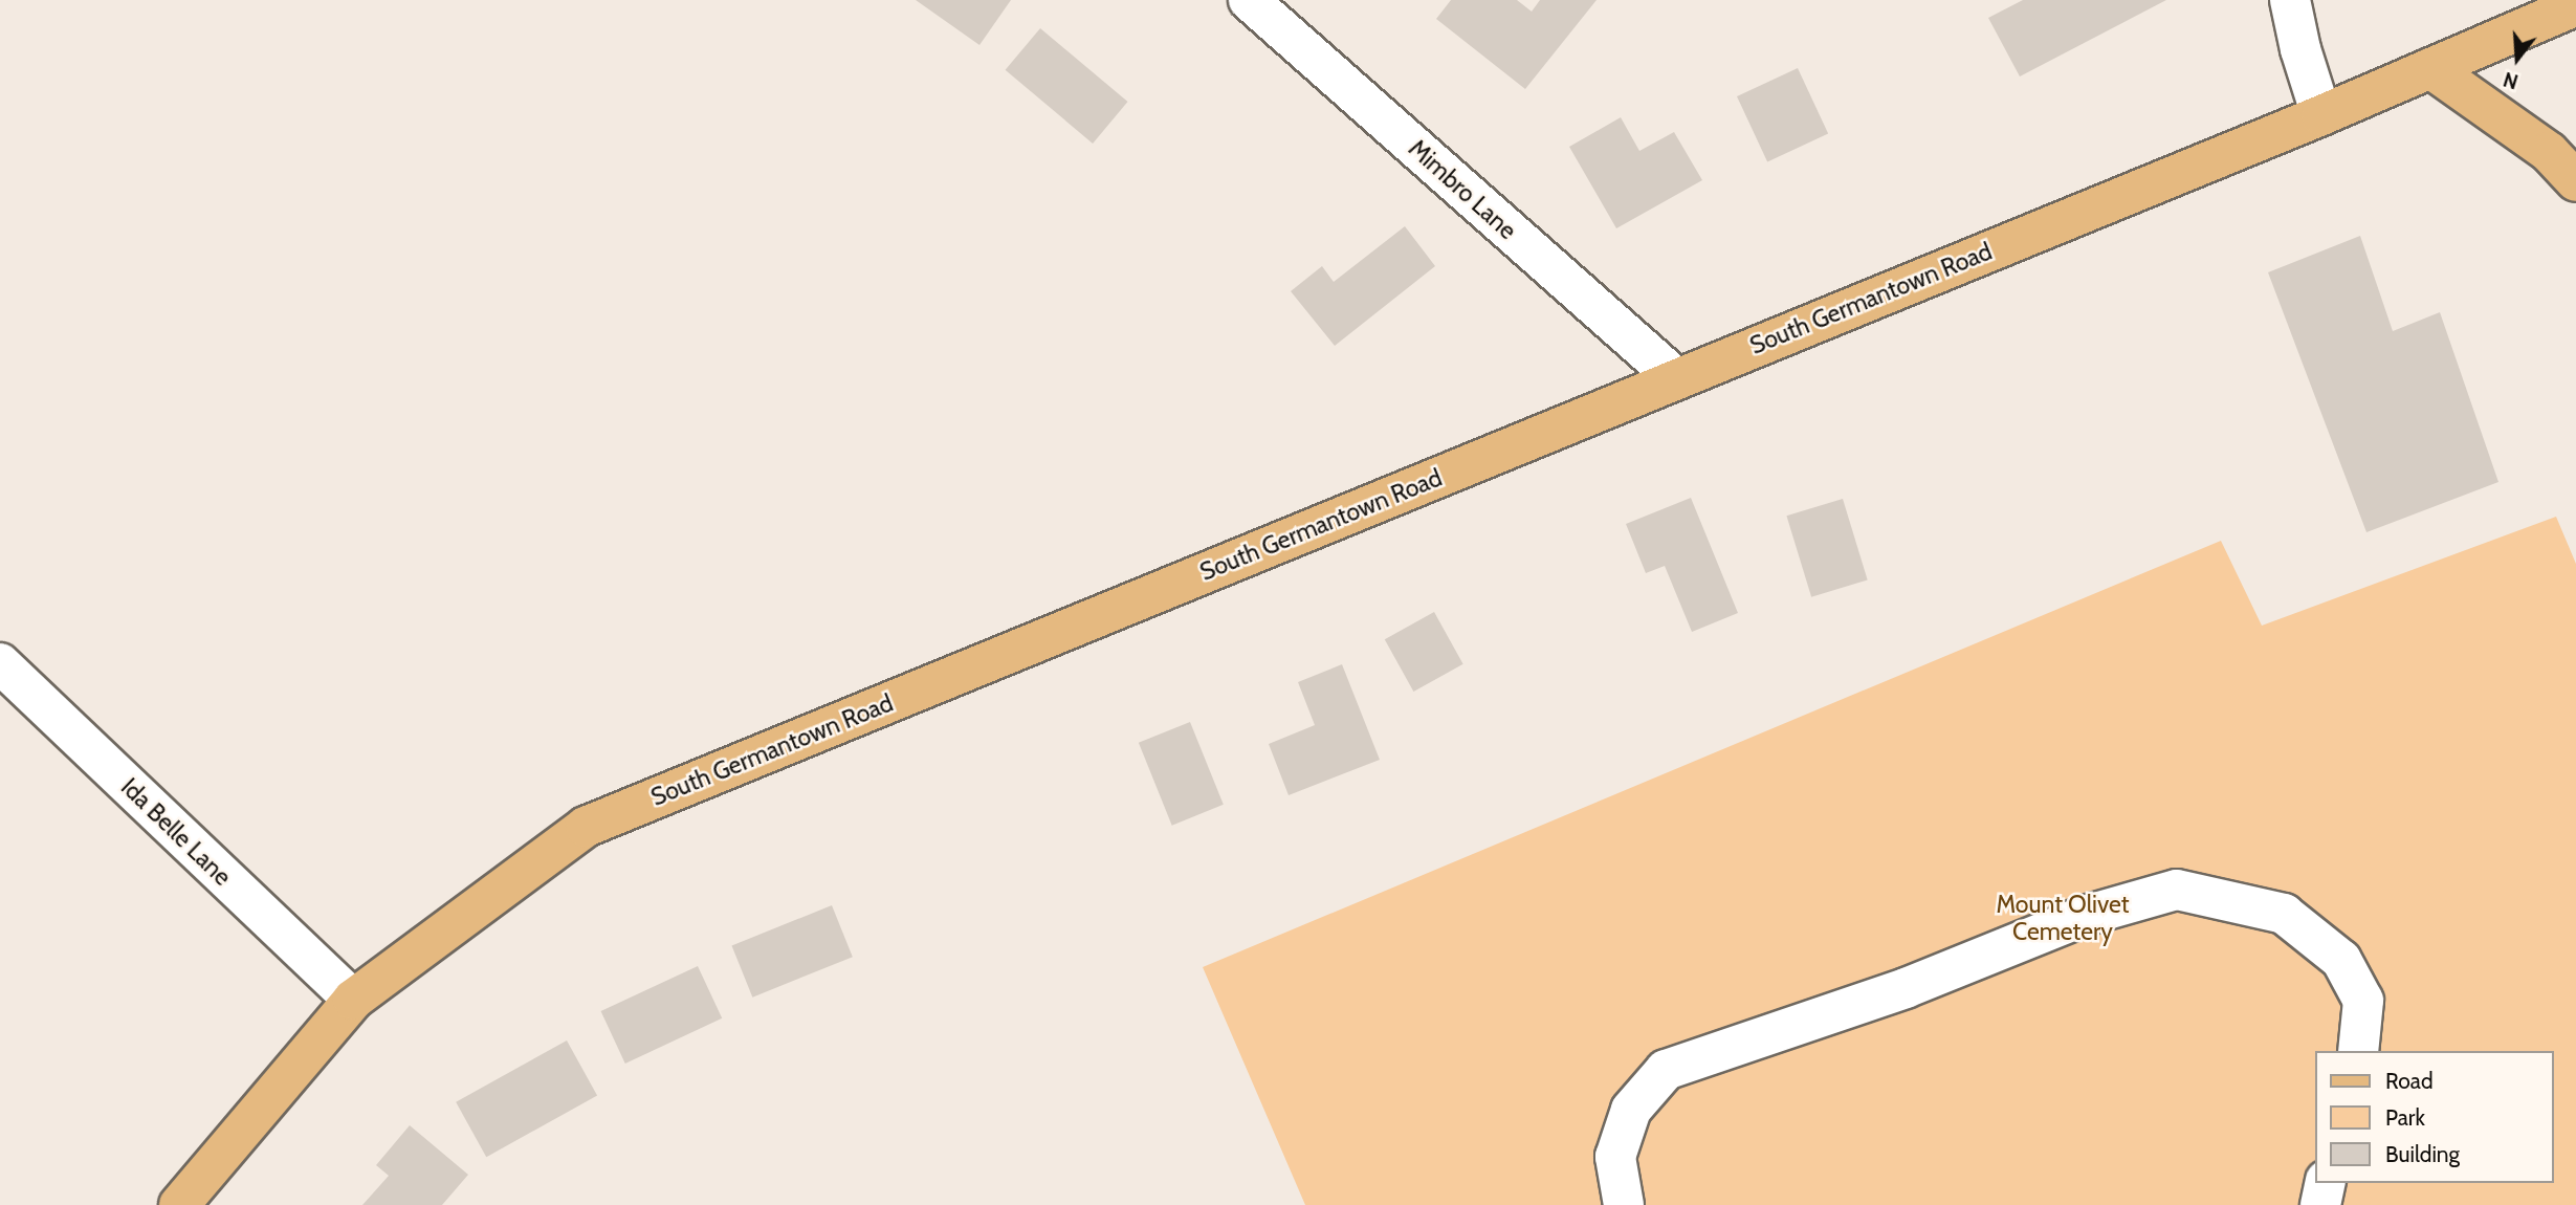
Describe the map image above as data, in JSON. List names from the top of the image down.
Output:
{
  "streets": {
    "main road": ["South Germantown Road"],
    "street": ["Mimbro Lane", "Ida Belle Lane"]
  },
  "crossings": [
    ["Mimbro Lane", "South Germantown Road"],
    ["South Germantown Road", "Ida Belle Lane"]
  ],
  "parks": ["Mount Olivet Cemetery"],
  "legend": ["Road", "Park", "Building"],
  "north": "bottom"
}
